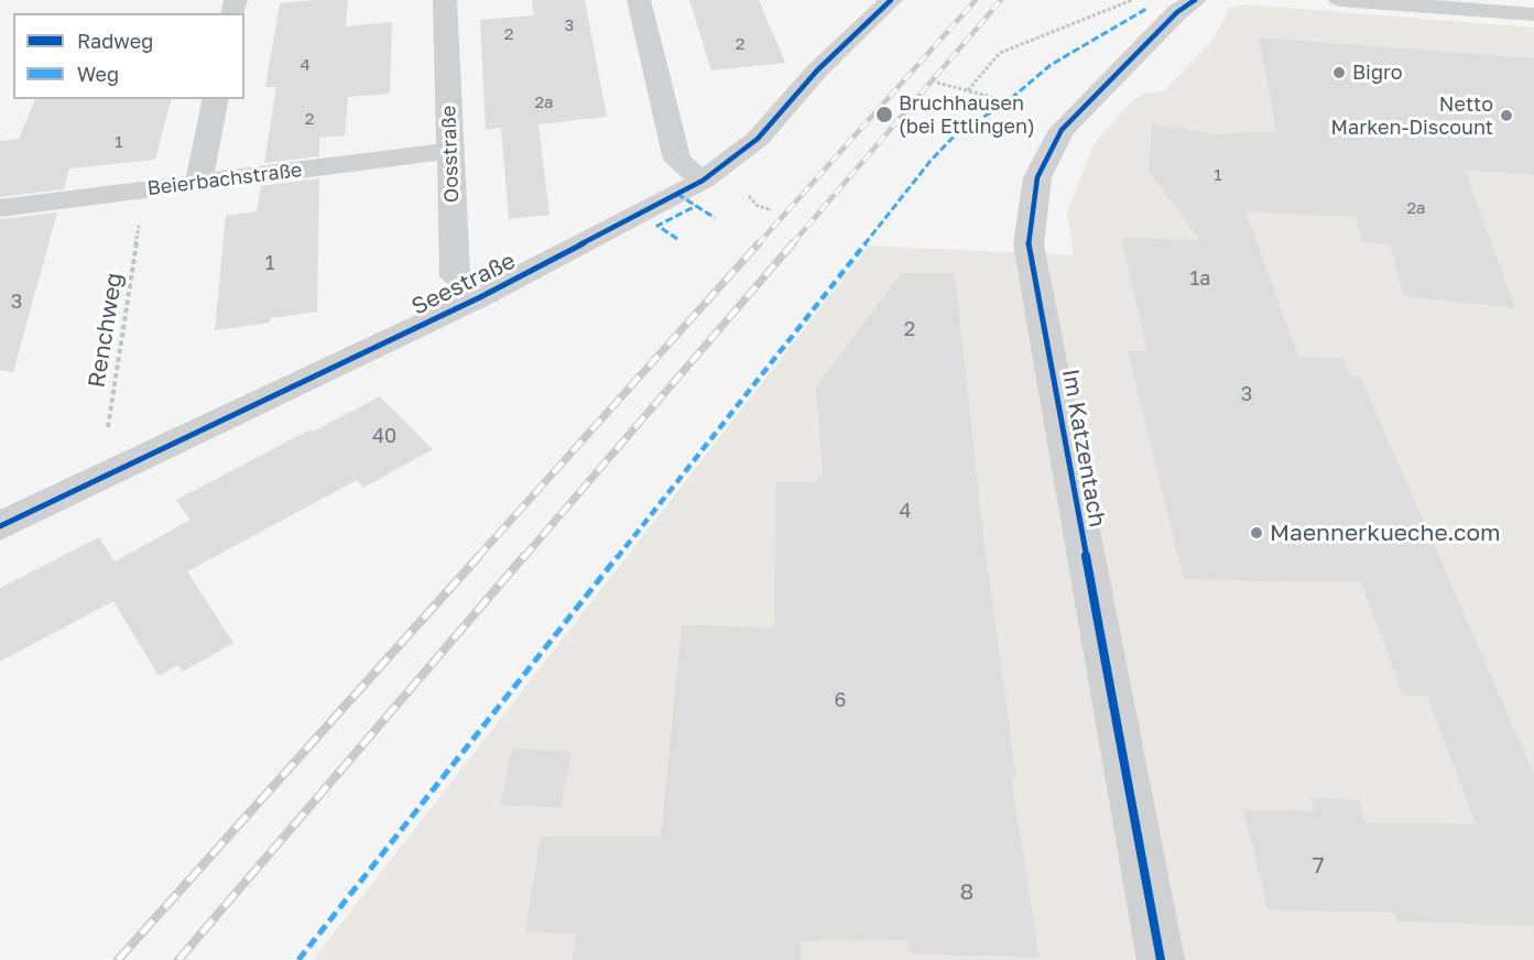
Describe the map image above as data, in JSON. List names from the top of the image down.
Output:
{
  "streets": {
    "street": [
      "Oosstraße",
      "Beierbachstraße",
      "Seestraße",
      "Im Katzentach"
    ],
    "path": ["Renchweg"]
  },
  "crossings": [
    ["Oosstraße", "Beierbachstraße"],
    ["Oosstraße", "Seestraße"],
    ["Beierbachstraße", "Renchweg"],
    ["Seestraße", "Renchweg"]
  ],
  "places": [
    "Bigro",
    "Bruchhausen (bei Ettlingen)",
    "Netto Marken-Discount",
    "Maennerkueche.com"
  ],
  "house_numbers": [
    "3",
    "2",
    "2",
    "4",
    "2a",
    "2",
    "1",
    "1",
    "2a",
    "1",
    "1a",
    "3",
    "2",
    "3",
    "40",
    "4",
    "6",
    "7",
    "8"
  ],
  "legend": ["Radweg", "Weg"]
}
